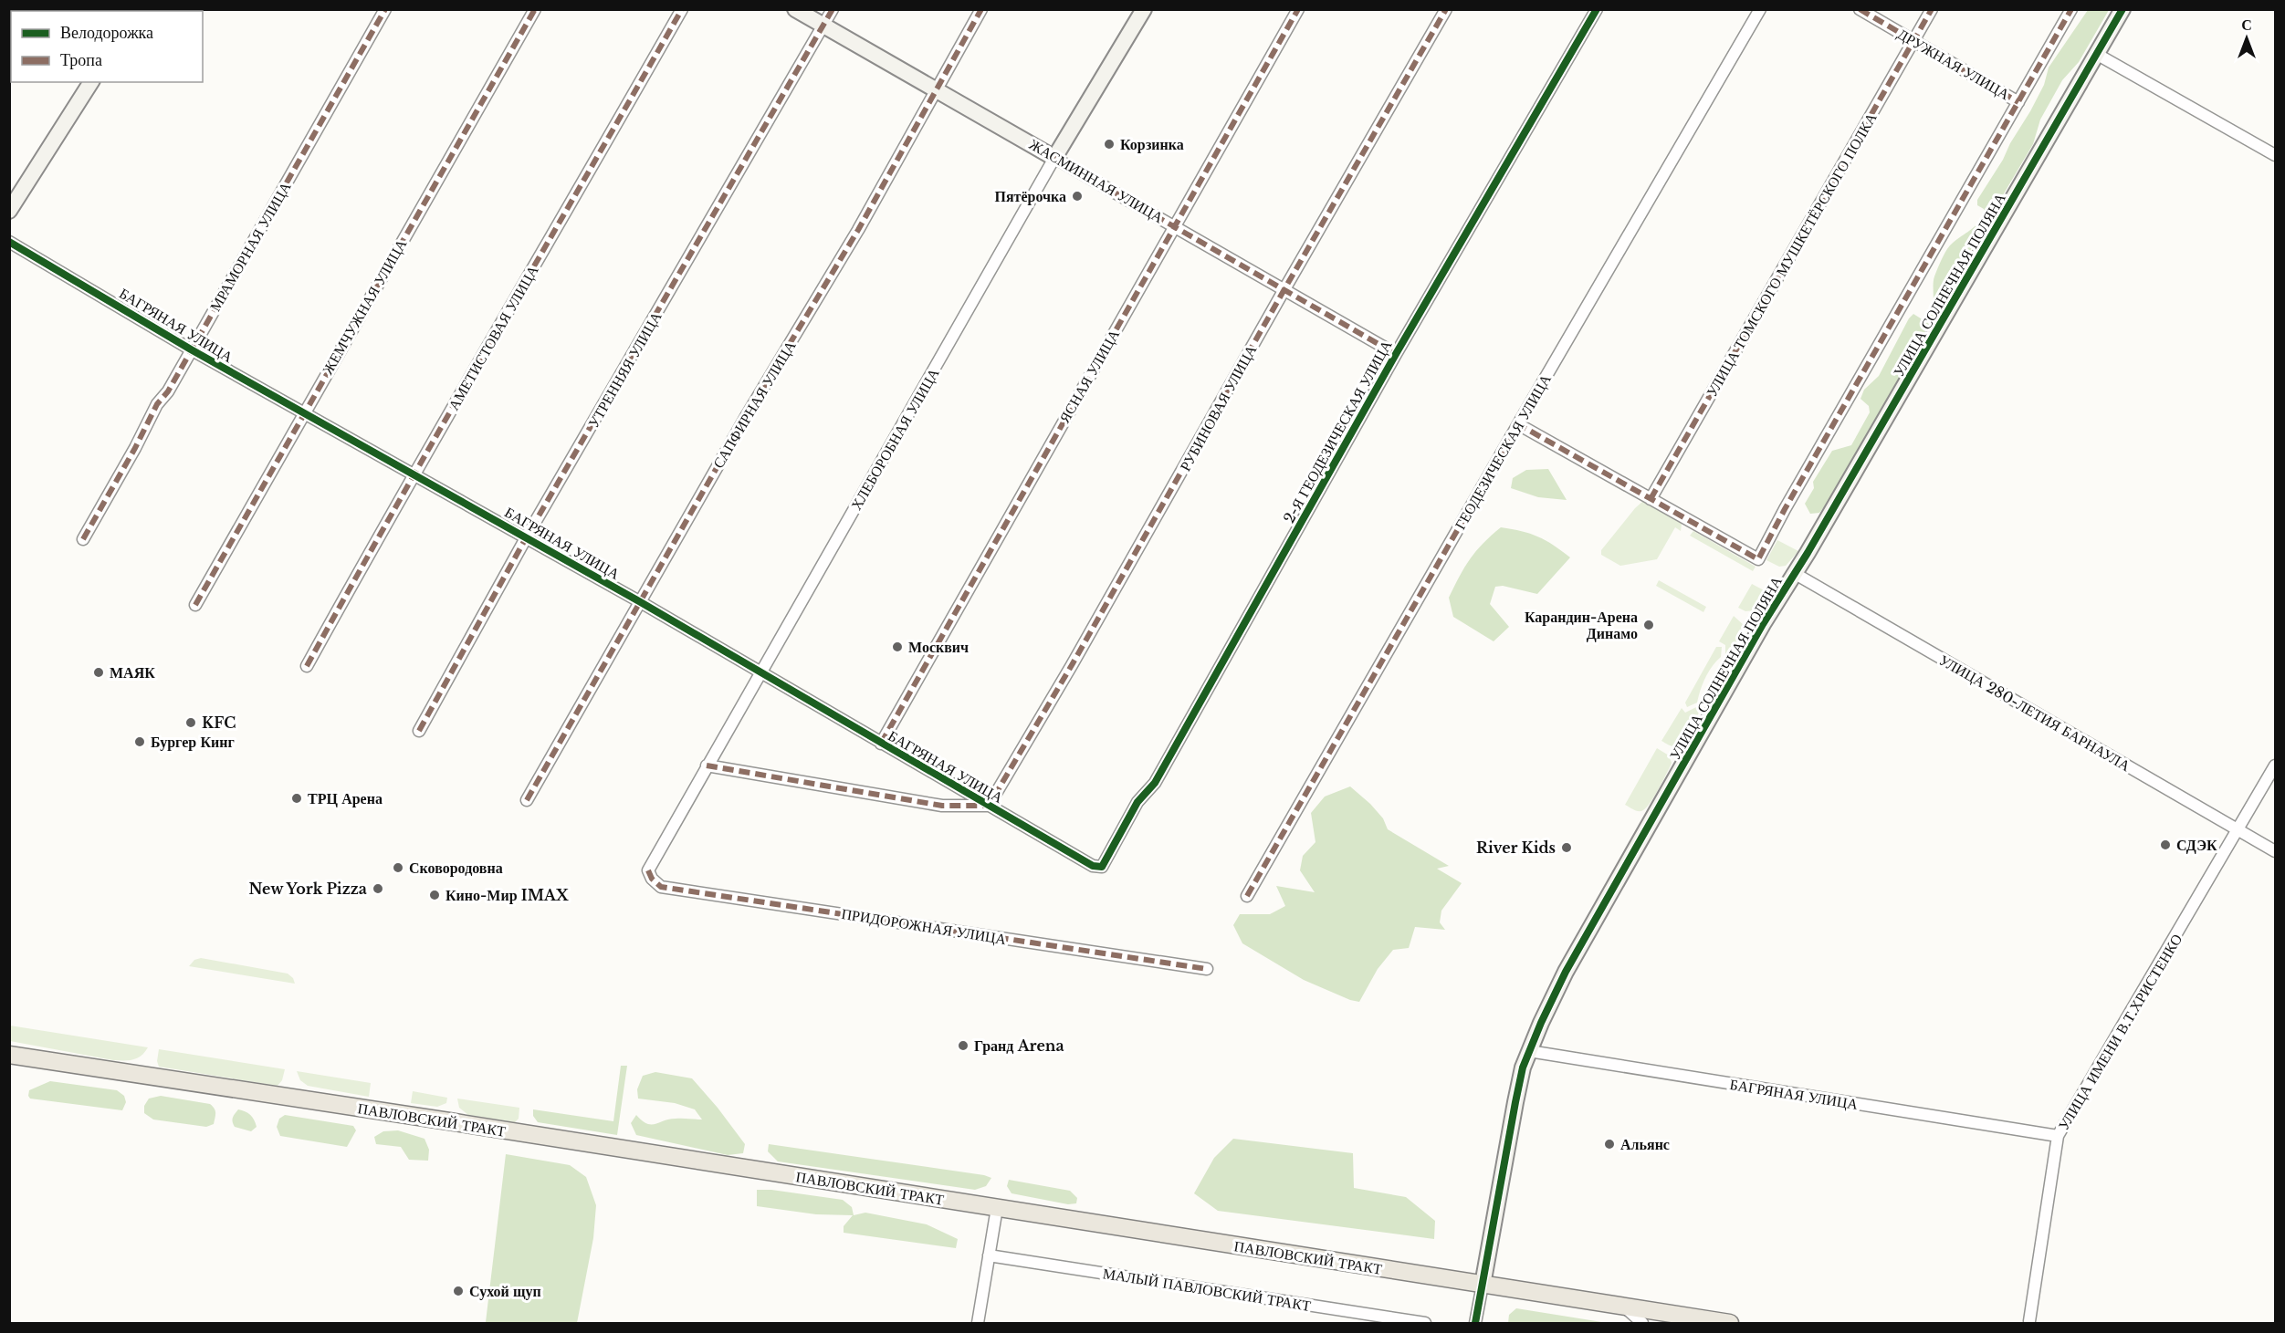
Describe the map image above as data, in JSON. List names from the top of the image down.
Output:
{
  "streets": {
    "main road": ["ПАВЛОВСКИЙ ТРАКТ"],
    "street": [
      "ДРУЖНАЯ УЛИЦА",
      "ЖАСМИННАЯ УЛИЦА",
      "МРАМОРНАЯ УЛИЦА",
      "УЛИЦА ТОМСКОГО МУШКЕТЁРСКОГО ПОЛКА",
      "УЛИЦА СОЛНЕЧНАЯ ПОЛЯНА",
      "ЖЕМЧУЖНАЯ УЛИЦА",
      "БАГРЯНАЯ УЛИЦА",
      "АМЕТИСТОВАЯ УЛИЦА",
      "УТРЕННЯЯ УЛИЦА",
      "ЯСНАЯ УЛИЦА",
      "САПФИРНАЯ УЛИЦА",
      "РУБИНОВАЯ УЛИЦА",
      "2-Я ГЕОДЕЗИЧЕСКАЯ УЛИЦА",
      "ХЛЕБОРОБНАЯ УЛИЦА",
      "ГЕОДЕЗИЧЕСКАЯ УЛИЦА",
      "УЛИЦА 280-ЛЕТИЯ БАРНАУЛА",
      "ПРИДОРОЖНАЯ УЛИЦА",
      "УЛИЦА ИМЕНИ В.Т.ХРИСТЕНКО",
      "МАЛЫЙ ПАВЛОВСКИЙ ТРАКТ"
    ]
  },
  "crossings": [
    ["ДРУЖНАЯ УЛИЦА", "УЛИЦА ТОМСКОГО МУШКЕТЁРСКОГО ПОЛКА"],
    ["ЖАСМИННАЯ УЛИЦА", "УТРЕННЯЯ УЛИЦА"],
    ["ЖАСМИННАЯ УЛИЦА", "ЯСНАЯ УЛИЦА"],
    ["ЖАСМИННАЯ УЛИЦА", "САПФИРНАЯ УЛИЦА"],
    ["ЖАСМИННАЯ УЛИЦА", "РУБИНОВАЯ УЛИЦА"],
    ["ЖАСМИННАЯ УЛИЦА", "2-Я ГЕОДЕЗИЧЕСКАЯ УЛИЦА"],
    ["ЖАСМИННАЯ УЛИЦА", "ХЛЕБОРОБНАЯ УЛИЦА"],
    ["МРАМОРНАЯ УЛИЦА", "БАГРЯНАЯ УЛИЦА"],
    ["УЛИЦА СОЛНЕЧНАЯ ПОЛЯНА", "БАГРЯНАЯ УЛИЦА"],
    ["УЛИЦА СОЛНЕЧНАЯ ПОЛЯНА", "УЛИЦА 280-ЛЕТИЯ БАРНАУЛА"],
    ["УЛИЦА СОЛНЕЧНАЯ ПОЛЯНА", "ПАВЛОВСКИЙ ТРАКТ"],
    ["ЖЕМЧУЖНАЯ УЛИЦА", "БАГРЯНАЯ УЛИЦА"],
    ["БАГРЯНАЯ УЛИЦА", "АМЕТИСТОВАЯ УЛИЦА"],
    ["БАГРЯНАЯ УЛИЦА", "УТРЕННЯЯ УЛИЦА"],
    ["БАГРЯНАЯ УЛИЦА", "ЯСНАЯ УЛИЦА"],
    ["БАГРЯНАЯ УЛИЦА", "САПФИРНАЯ УЛИЦА"],
    ["БАГРЯНАЯ УЛИЦА", "РУБИНОВАЯ УЛИЦА"],
    ["БАГРЯНАЯ УЛИЦА", "2-Я ГЕОДЕЗИЧЕСКАЯ УЛИЦА"],
    ["БАГРЯНАЯ УЛИЦА", "ХЛЕБОРОБНАЯ УЛИЦА"],
    ["БАГРЯНАЯ УЛИЦА", "УЛИЦА ИМЕНИ В.Т.ХРИСТЕНКО"],
    ["ХЛЕБОРОБНАЯ УЛИЦА", "ПРИДОРОЖНАЯ УЛИЦА"],
    ["УЛИЦА 280-ЛЕТИЯ БАРНАУЛА", "УЛИЦА ИМЕНИ В.Т.ХРИСТЕНКО"]
  ],
  "places": [
    "Корзинка",
    "Пятёрочка",
    "Карандин-Арена Динамо",
    "Москвич",
    "МАЯК",
    "KFC",
    "Бургер Кинг",
    "ТРЦ Арена",
    "СДЭК",
    "River Kids",
    "Сковородовна",
    "New York Pizza",
    "Кино-Мир IMAX",
    "Гранд Arena",
    "Альянс",
    "Сухой щуп"
  ],
  "legend": ["Велодорожка", "Тропа"],
  "north": "top"
}
